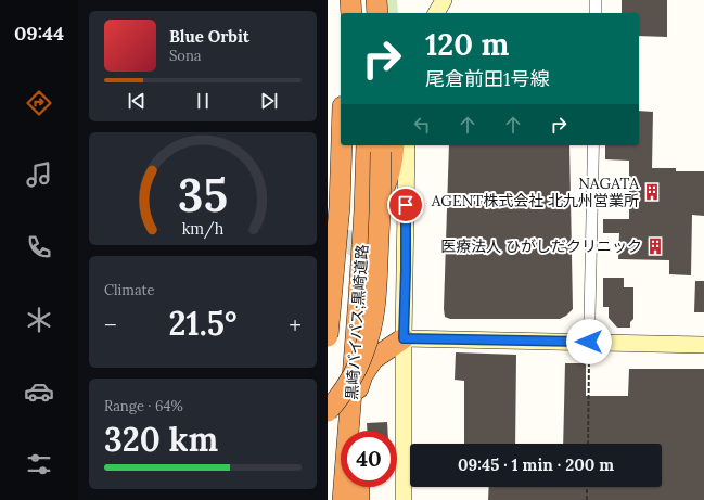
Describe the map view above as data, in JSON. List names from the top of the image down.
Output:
{
  "streets": {
    "highway": ["黒崎バイパス;黒崎道路"]
  },
  "places": {
    "building": ["NAGATA AGENT株式会社 北九州営業所", "医療法人 ひがしだクリニック"]
  },
  "page": {
    "tabs": "09:44",
    "turn": ["120 m", "尾倉前田1号線"],
    "song": ["Blue Orbit", "Sona"],
    "tile": [
      "Climate",
      ["Range · 64%", "320 km"]
    ],
    "heat": ["−", "21.5°", "+"],
    "limit": "40",
    "trip": "09:45 · 1 min · 200 m",
    "gauge": ["35", "km/h"]
  }
}
